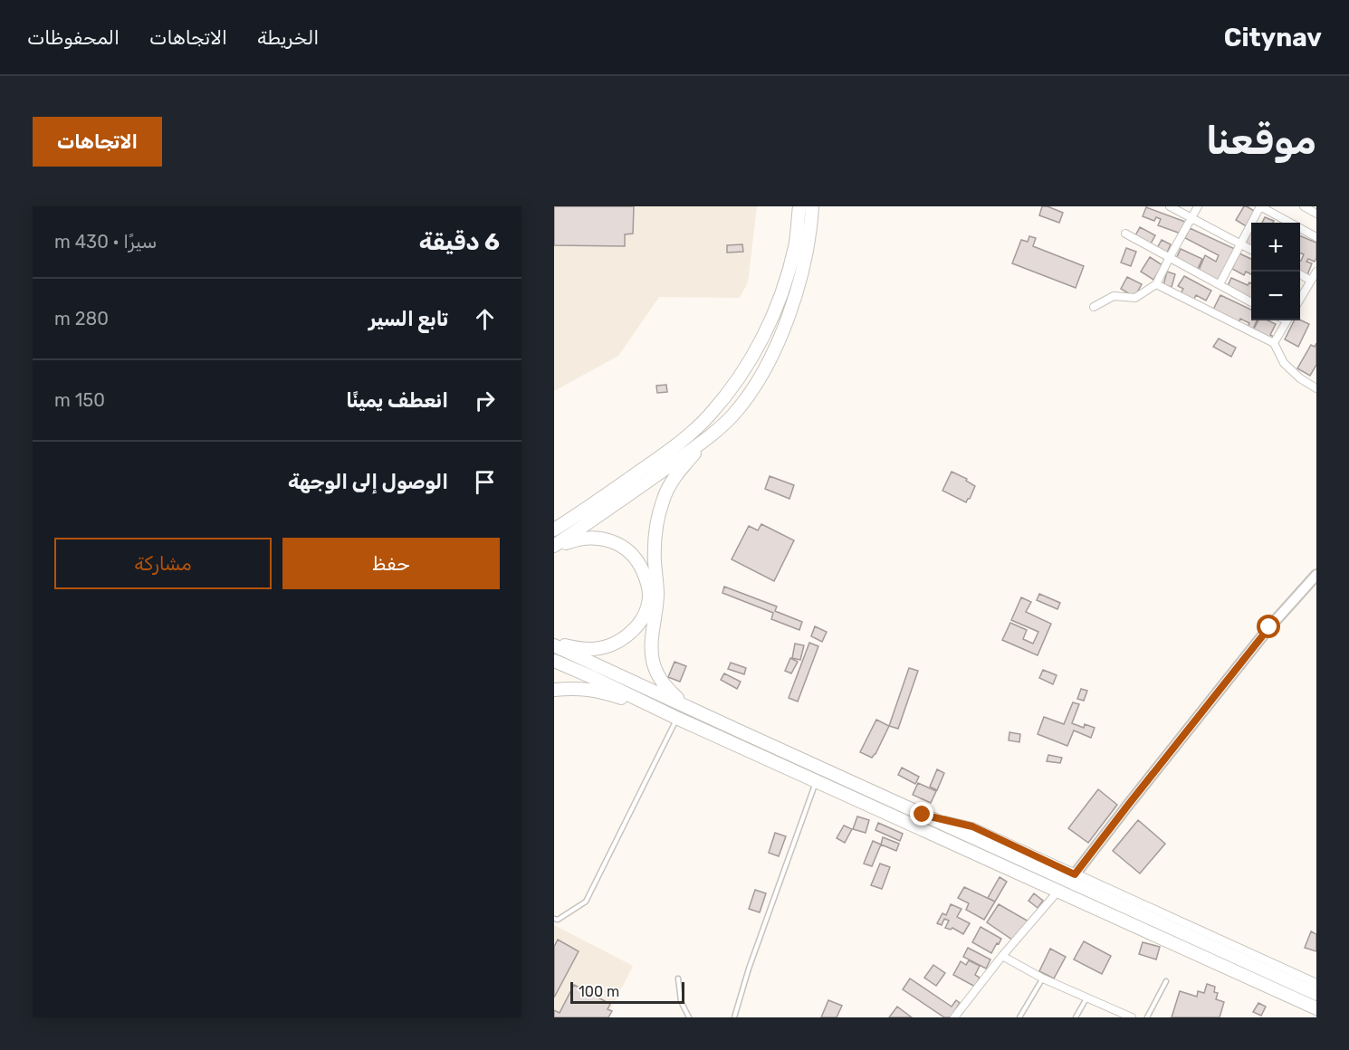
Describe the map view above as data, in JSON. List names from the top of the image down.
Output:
{
  "scale_bar": "100 m",
  "page": {
    "header": "Citynav",
    "nav": ["الخريطة", "الاتجاهات", "المحفوظات"],
    "buttons": [
      "الاتجاهات",
      ["حفظ", "مشاركة"]
    ],
    "title": "موقعنا",
    "heading": ["6 دقيقة", "سيرًا · 430 m"],
    "map_buttons": ["+", "−"],
    "list": [
      ["تابع السير", "280 m"],
      ["انعطف يمينًا", "150 m"],
      "الوصول إلى الوجهة"
    ],
    "scale": "100 m"
  }
}
